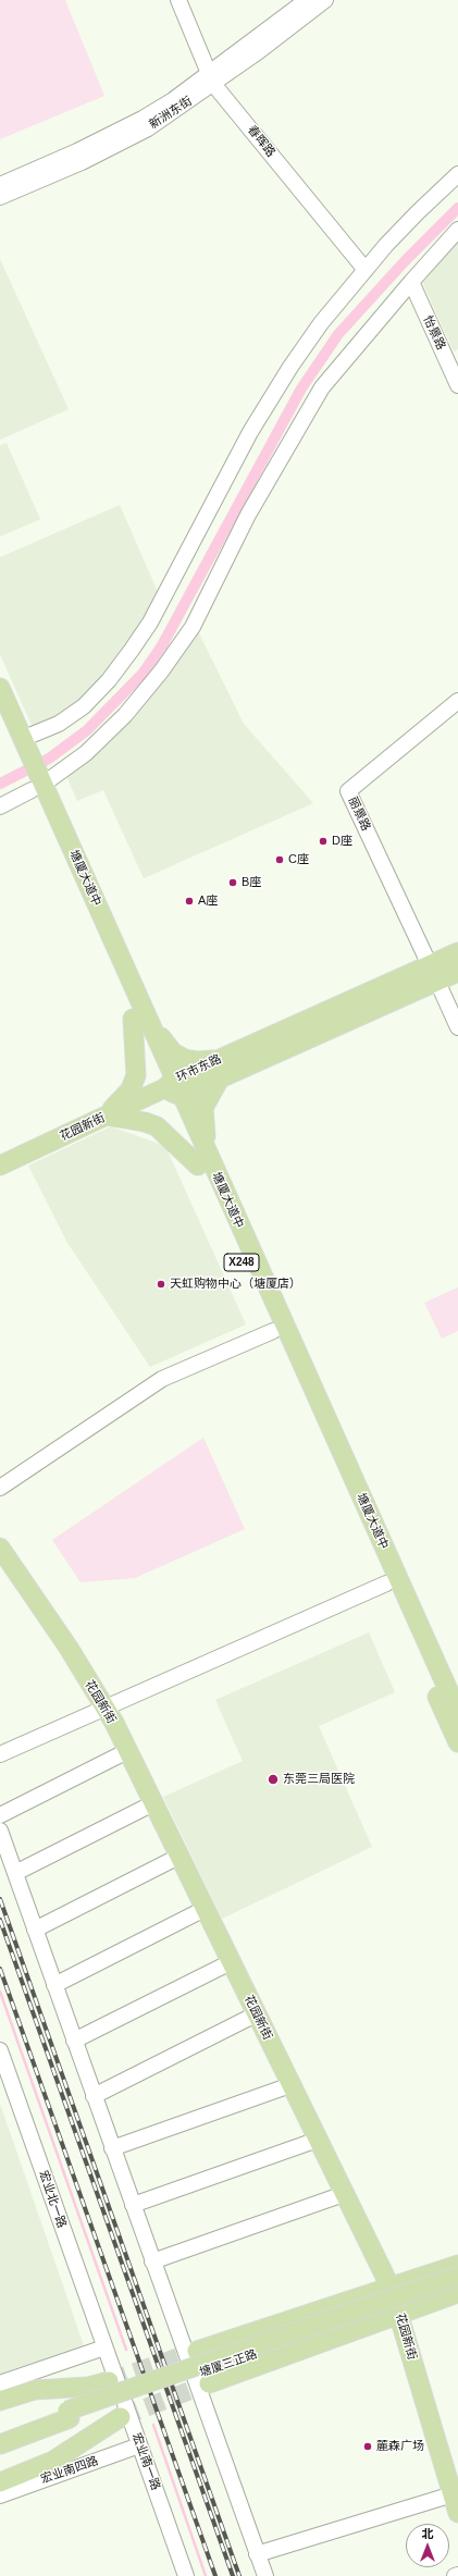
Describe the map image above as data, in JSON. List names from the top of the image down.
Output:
{
  "streets": {
    "main road": [
      "塘厦大道中",
      "环市东路",
      "花园新街",
      "X248",
      "塘厦三正路"
    ],
    "street": [
      "新洲东街",
      "春晖路",
      "怡景路",
      "丽景路",
      "宏业北一路",
      "宏业南一路",
      "宏业南四路"
    ]
  },
  "crossings": [
    ["新洲东街", "春晖路"],
    ["丽景路", "环市东路"],
    ["塘厦大道中", "环市东路"],
    ["塘厦大道中", "花园新街"],
    ["环市东路", "花园新街"],
    ["宏业北一路", "宏业南一路"],
    ["宏业南一路", "宏业南四路"]
  ],
  "places": [
    "D座",
    "C座",
    "B座",
    "A座",
    "天虹购物中心（塘厦店）",
    "东莞三局医院",
    "麓森广场"
  ],
  "north": "top"
}
